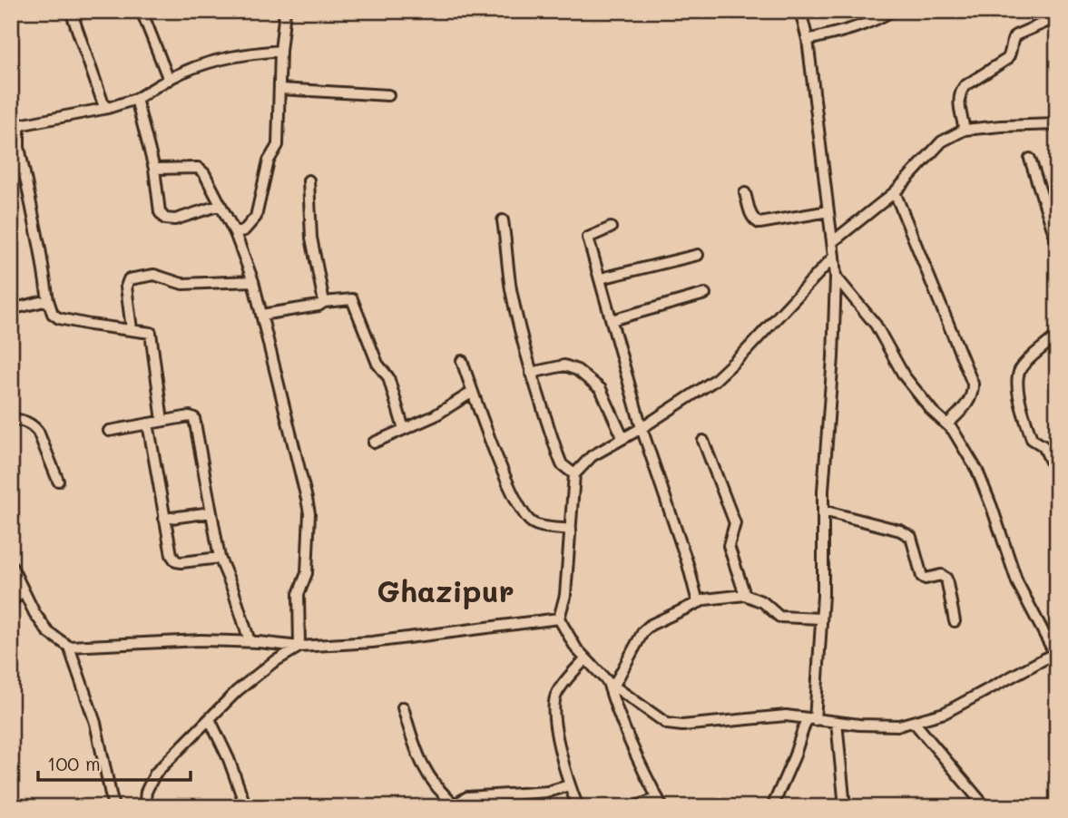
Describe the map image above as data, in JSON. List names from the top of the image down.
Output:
{
  "districts": ["Ghazipur"],
  "scale_bar": "100 m"
}
